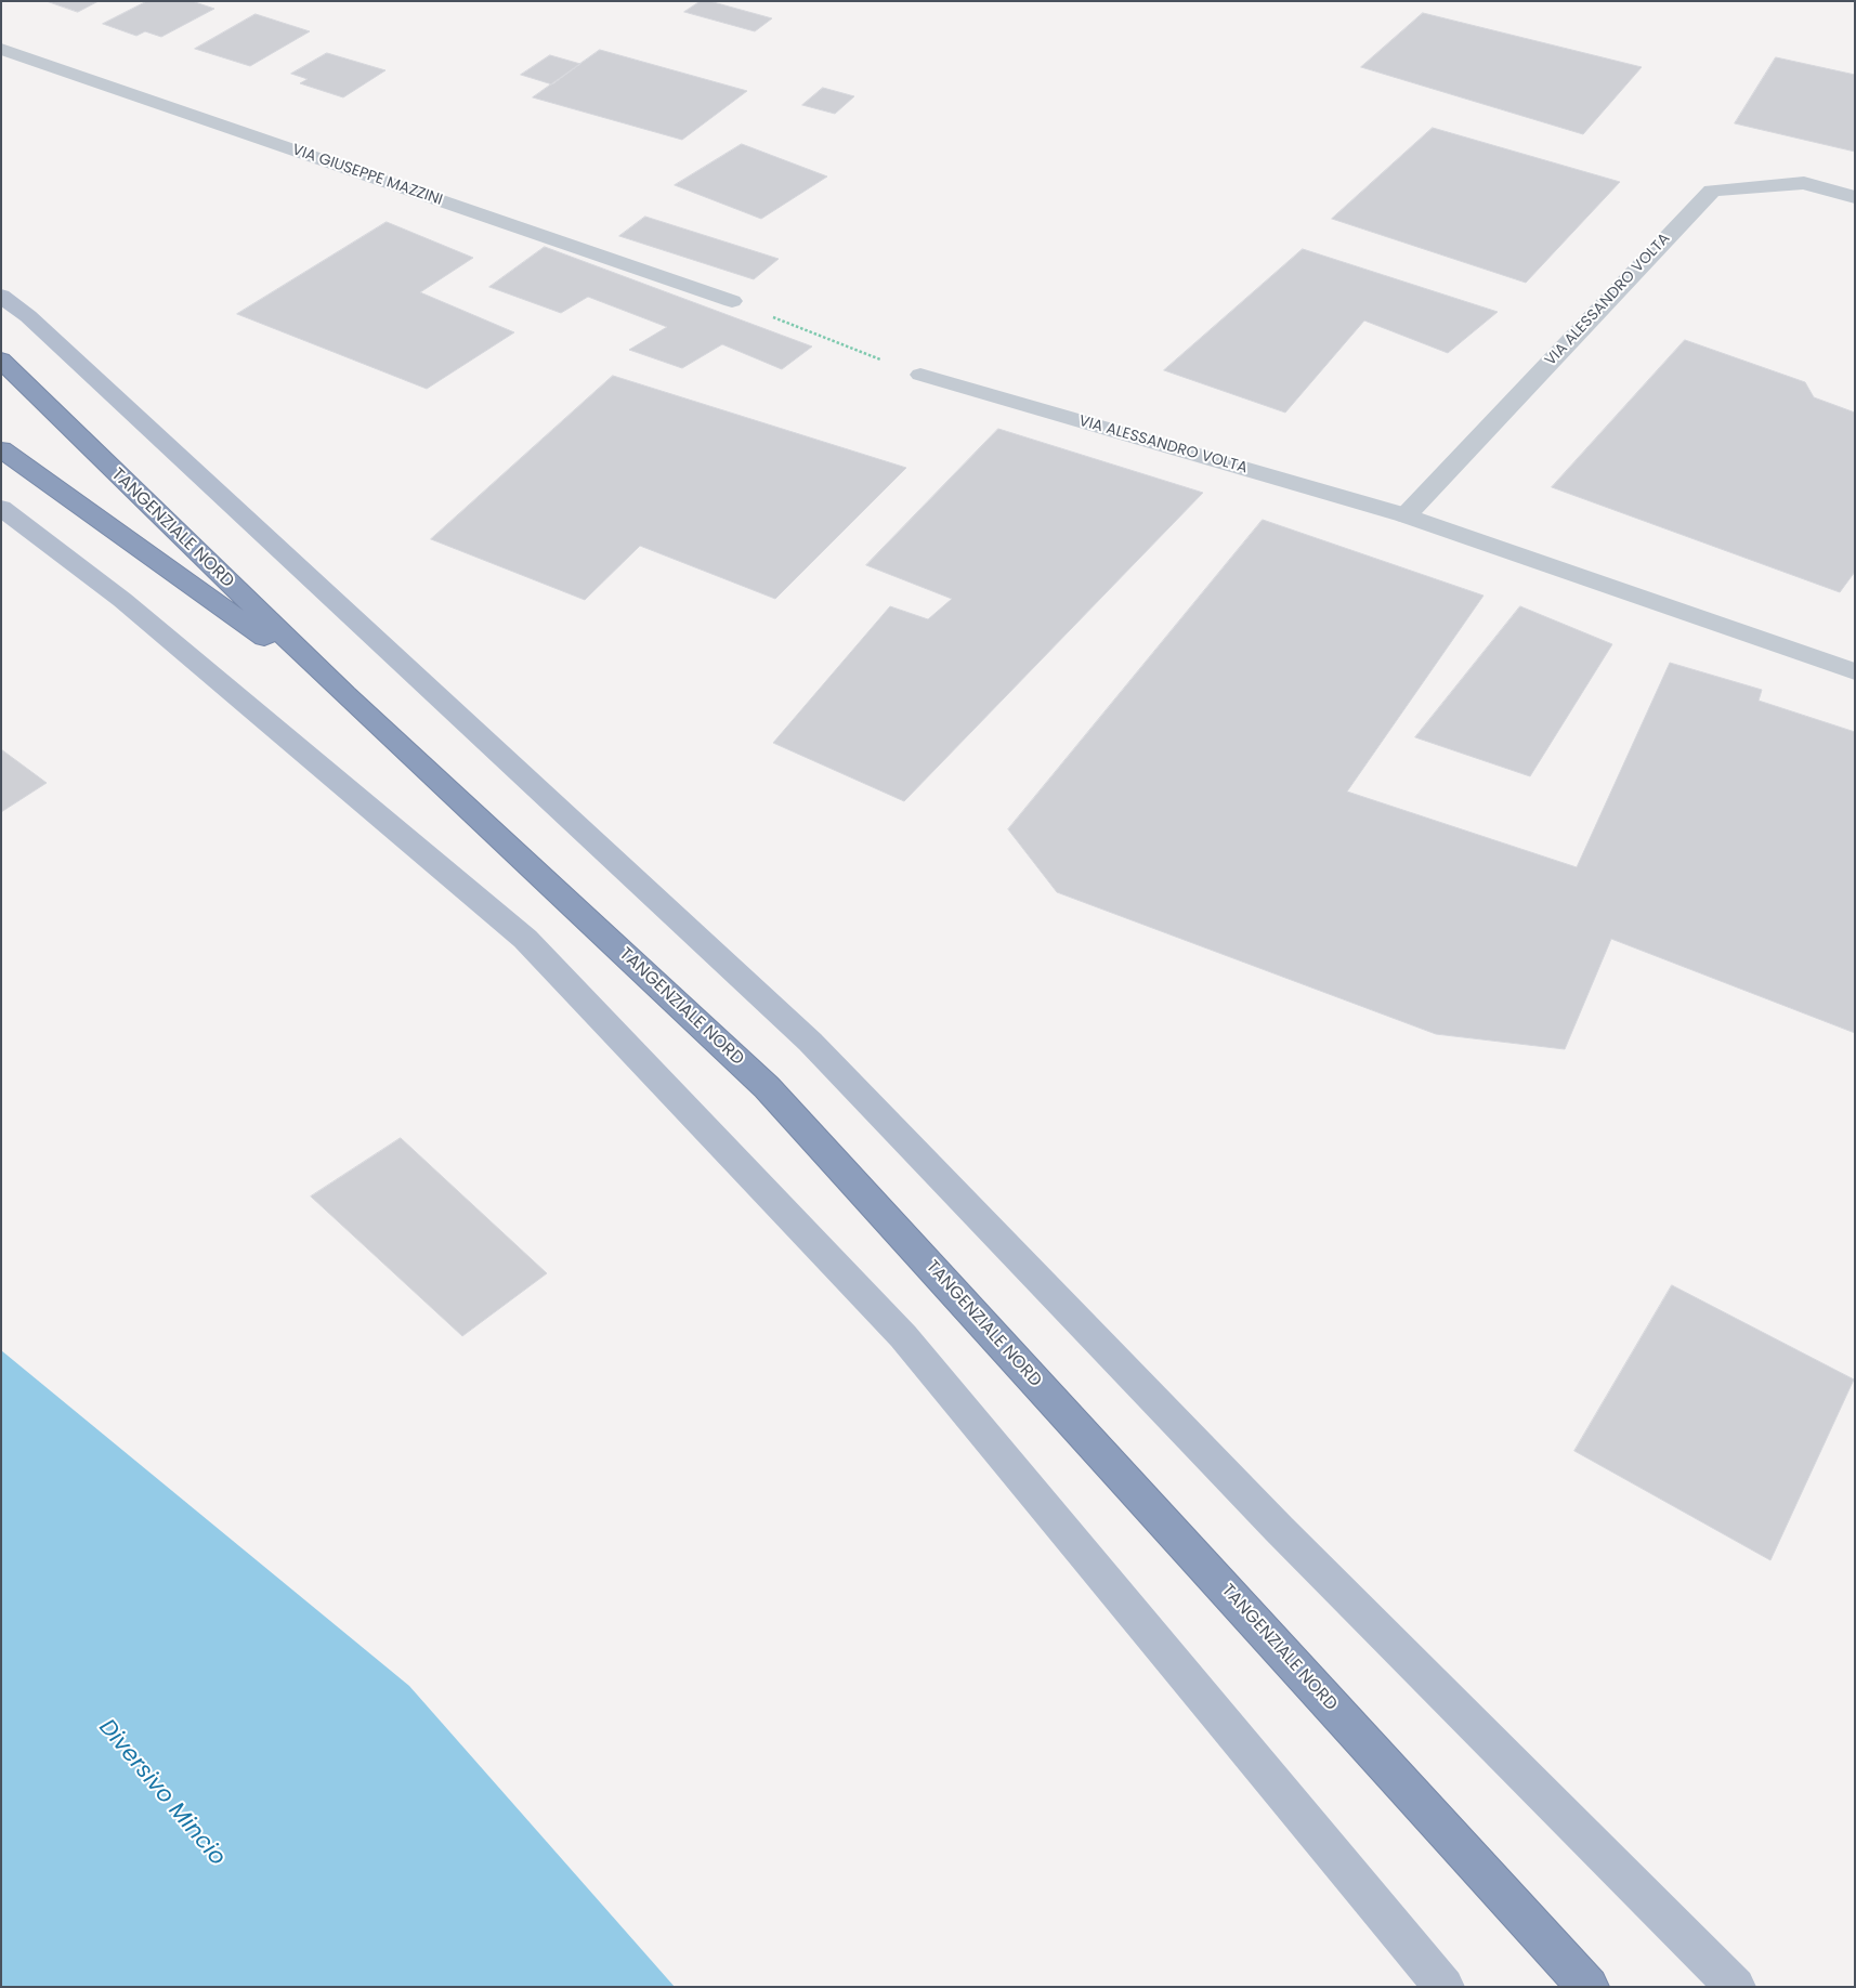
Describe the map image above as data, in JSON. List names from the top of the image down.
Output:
{
  "streets": {
    "highway": ["TANGENZIALE NORD"],
    "street": ["VIA GIUSEPPE MAZZINI", "VIA ALESSANDRO VOLTA"]
  },
  "water": ["Diversivo Mincio"]
}
